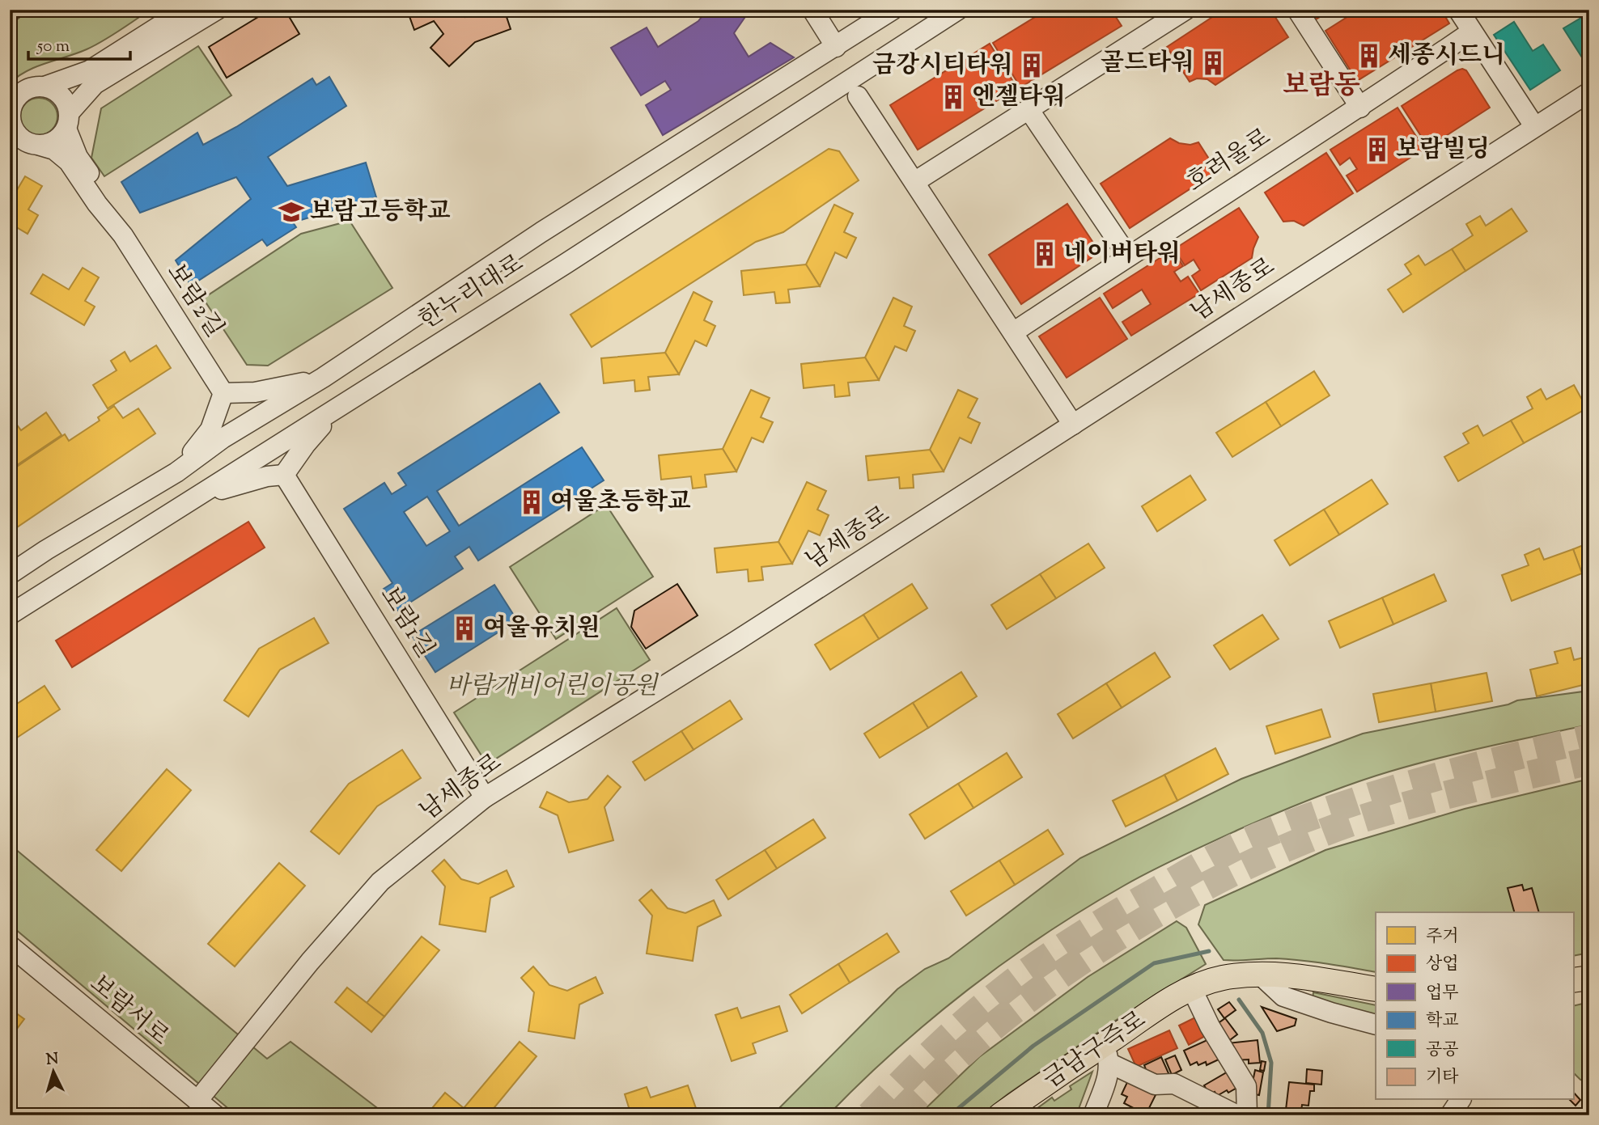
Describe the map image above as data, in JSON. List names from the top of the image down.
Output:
{
  "streets": {
    "main road": ["금남구즉로"],
    "street": [
      "호려울로",
      "남세종로",
      "한누리대로",
      "보람2길",
      "보람1길",
      "보람서로"
    ]
  },
  "crossings": [
    ["남세종로", "보람1길"],
    ["남세종로", "보람서로"]
  ],
  "districts": ["보람동"],
  "parks": ["바람개비어린이공원"],
  "places": {
    "building": [
      "세종시드니",
      "골드타워",
      "금강시티타워",
      "엔젤타워",
      "보람빌딩",
      "네이버타워",
      "여울초등학교",
      "여울유치원"
    ],
    "school or university": ["보람고등학교"]
  },
  "legend": [
    "주거",
    "상업",
    "업무",
    "학교",
    "공공",
    "기타"
  ],
  "scale_bar": "50 m",
  "north": "top"
}
